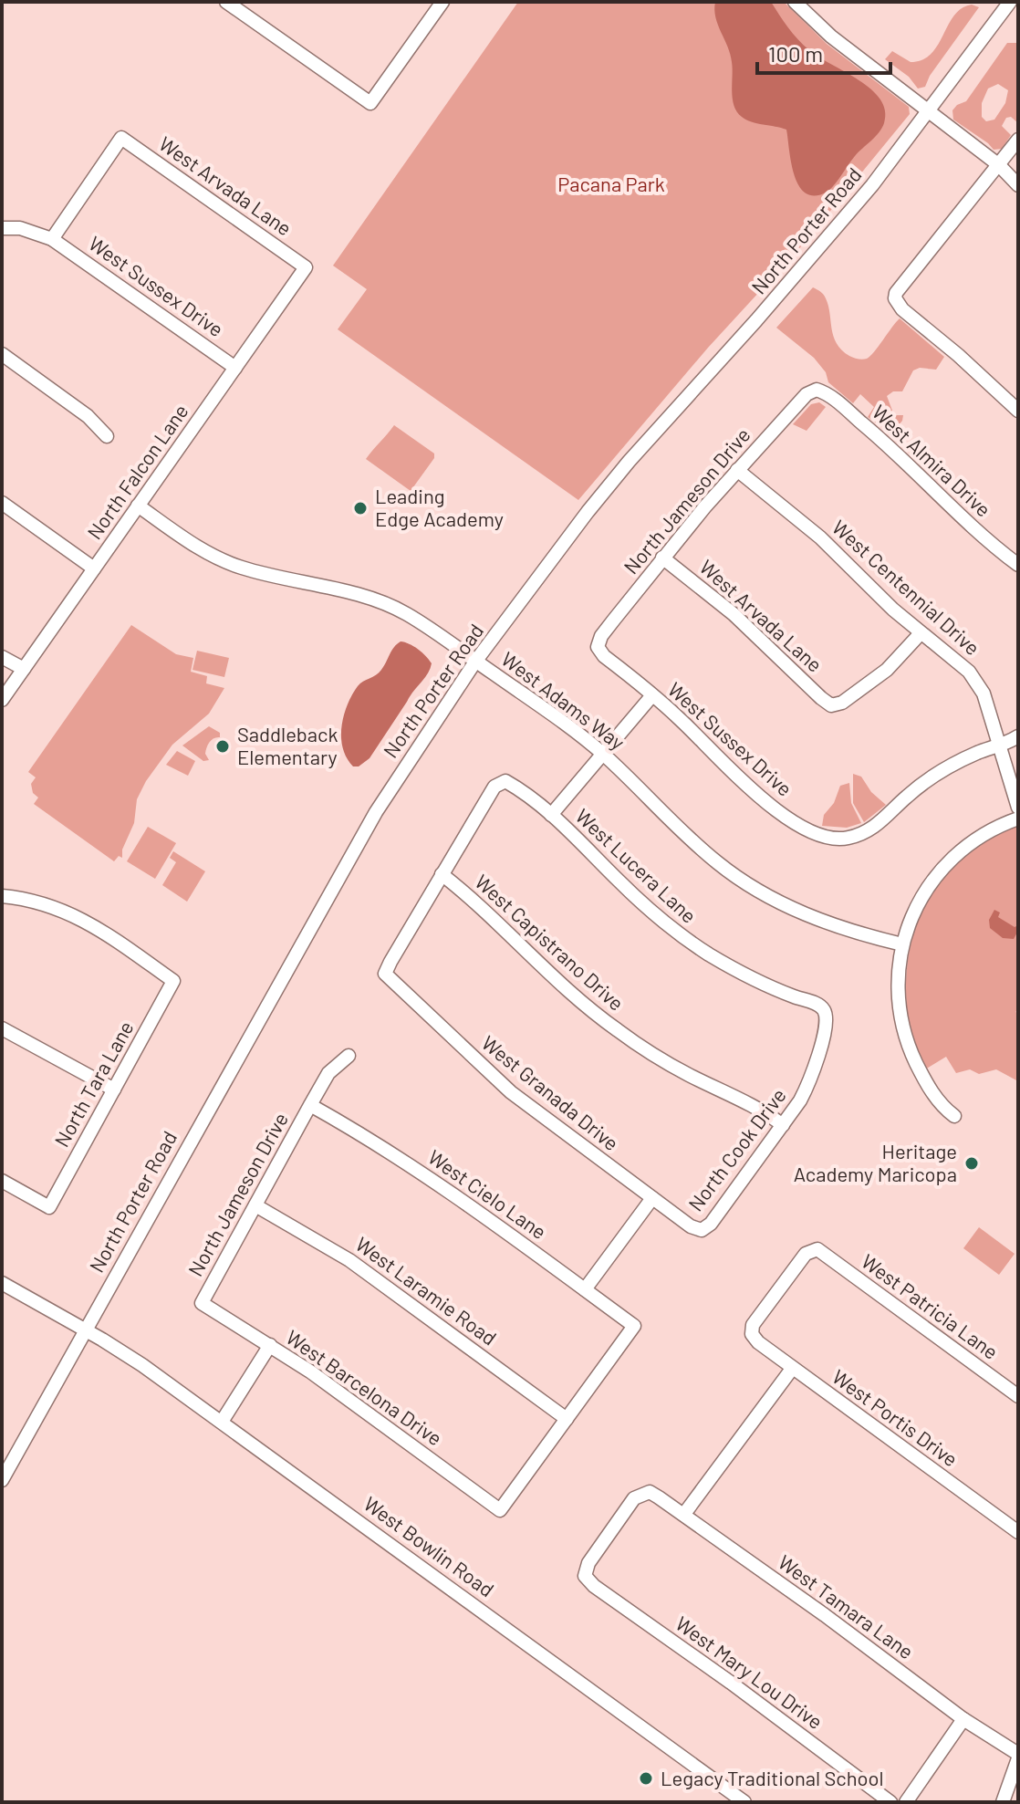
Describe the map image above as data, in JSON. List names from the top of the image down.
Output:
{
  "streets": {
    "street": [
      "West Arvada Lane",
      "North Porter Road",
      "West Sussex Drive",
      "West Almira Drive",
      "North Falcon Lane",
      "North Jameson Drive",
      "West Centennial Drive",
      "West Adams Way",
      "West Lucera Lane",
      "West Capistrano Drive",
      "North Tara Lane",
      "West Granada Drive",
      "North Cook Drive",
      "West Cielo Lane",
      "West Laramie Road",
      "West Patricia Lane",
      "West Barcelona Drive",
      "West Portis Drive",
      "West Bowlin Road",
      "West Tamara Lane",
      "West Mary Lou Drive"
    ]
  },
  "crossings": [
    ["West Arvada Lane", "West Sussex Drive"],
    ["West Arvada Lane", "North Falcon Lane"],
    ["West Arvada Lane", "North Jameson Drive"],
    ["West Arvada Lane", "West Centennial Drive"],
    ["North Porter Road", "West Adams Way"],
    ["North Porter Road", "West Bowlin Road"],
    ["West Sussex Drive", "North Falcon Lane"],
    ["West Sussex Drive", "North Jameson Drive"],
    ["West Sussex Drive", "West Centennial Drive"],
    ["West Almira Drive", "North Jameson Drive"],
    ["North Falcon Lane", "West Adams Way"],
    ["North Jameson Drive", "West Centennial Drive"],
    ["North Jameson Drive", "West Cielo Lane"],
    ["North Jameson Drive", "West Laramie Road"],
    ["North Jameson Drive", "West Barcelona Drive"],
    ["West Lucera Lane", "West Capistrano Drive"],
    ["West Lucera Lane", "West Granada Drive"],
    ["West Lucera Lane", "North Cook Drive"],
    ["West Capistrano Drive", "West Granada Drive"],
    ["West Capistrano Drive", "North Cook Drive"],
    ["West Granada Drive", "North Cook Drive"],
    ["West Cielo Lane", "West Laramie Road"],
    ["West Cielo Lane", "West Barcelona Drive"],
    ["West Laramie Road", "West Barcelona Drive"],
    ["West Patricia Lane", "West Portis Drive"],
    ["West Tamara Lane", "West Mary Lou Drive"]
  ],
  "parks": ["Pacana Park"],
  "places": [
    "Leading Edge Academy",
    "Saddleback Elementary",
    "Heritage Academy Maricopa",
    "Legacy Traditional School"
  ],
  "scale_bar": "100 m"
}
